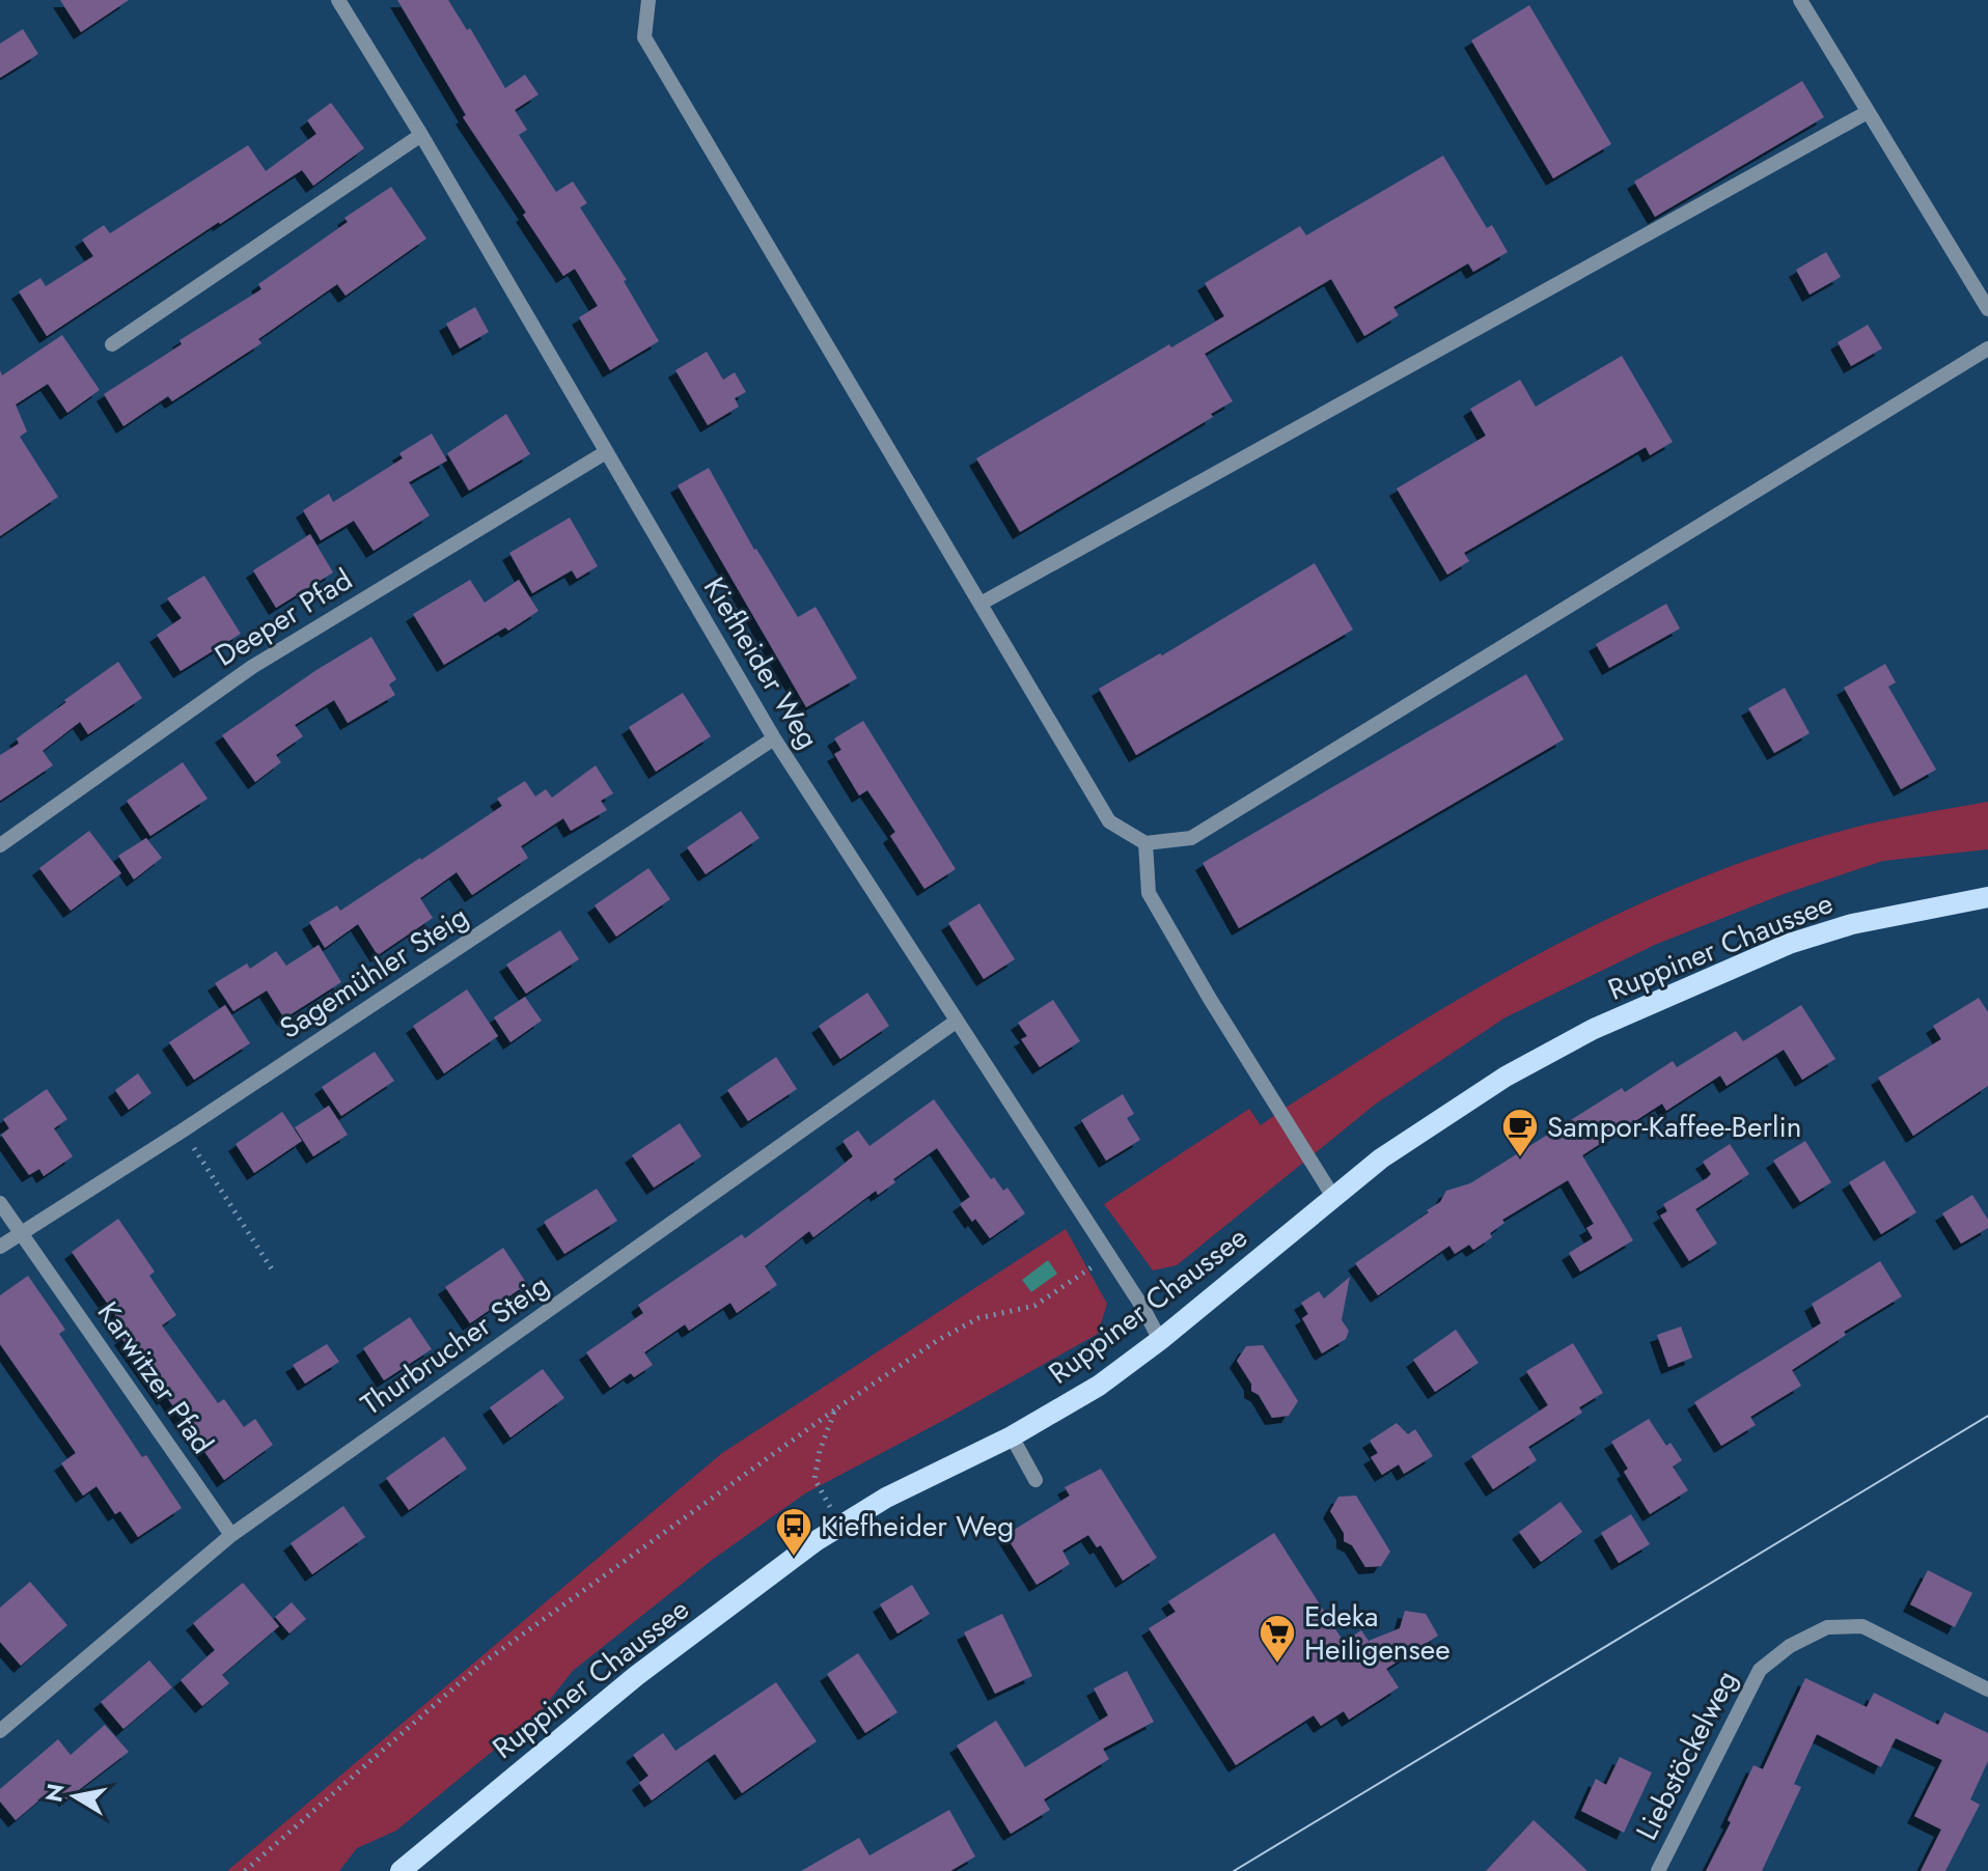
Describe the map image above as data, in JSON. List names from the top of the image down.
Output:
{
  "streets": {
    "main road": ["Ruppiner Chaussee"],
    "street": [
      "Deeper Pfad",
      "Kiefheider Weg",
      "Sagemühler Steig",
      "Thurbrucher Steig",
      "Karwitzer Pfad",
      "Liebstöckelweg"
    ]
  },
  "crossings": [
    ["Deeper Pfad", "Kiefheider Weg"],
    ["Kiefheider Weg", "Ruppiner Chaussee"],
    ["Kiefheider Weg", "Sagemühler Steig"],
    ["Kiefheider Weg", "Thurbrucher Steig"],
    ["Sagemühler Steig", "Karwitzer Pfad"],
    ["Thurbrucher Steig", "Karwitzer Pfad"]
  ],
  "places": {
    "cafe": ["Sampor-Kaffee-Berlin"],
    "bus stop": ["Kiefheider Weg"],
    "supermarket": ["Edeka Heiligensee"]
  },
  "north": "left"
}
